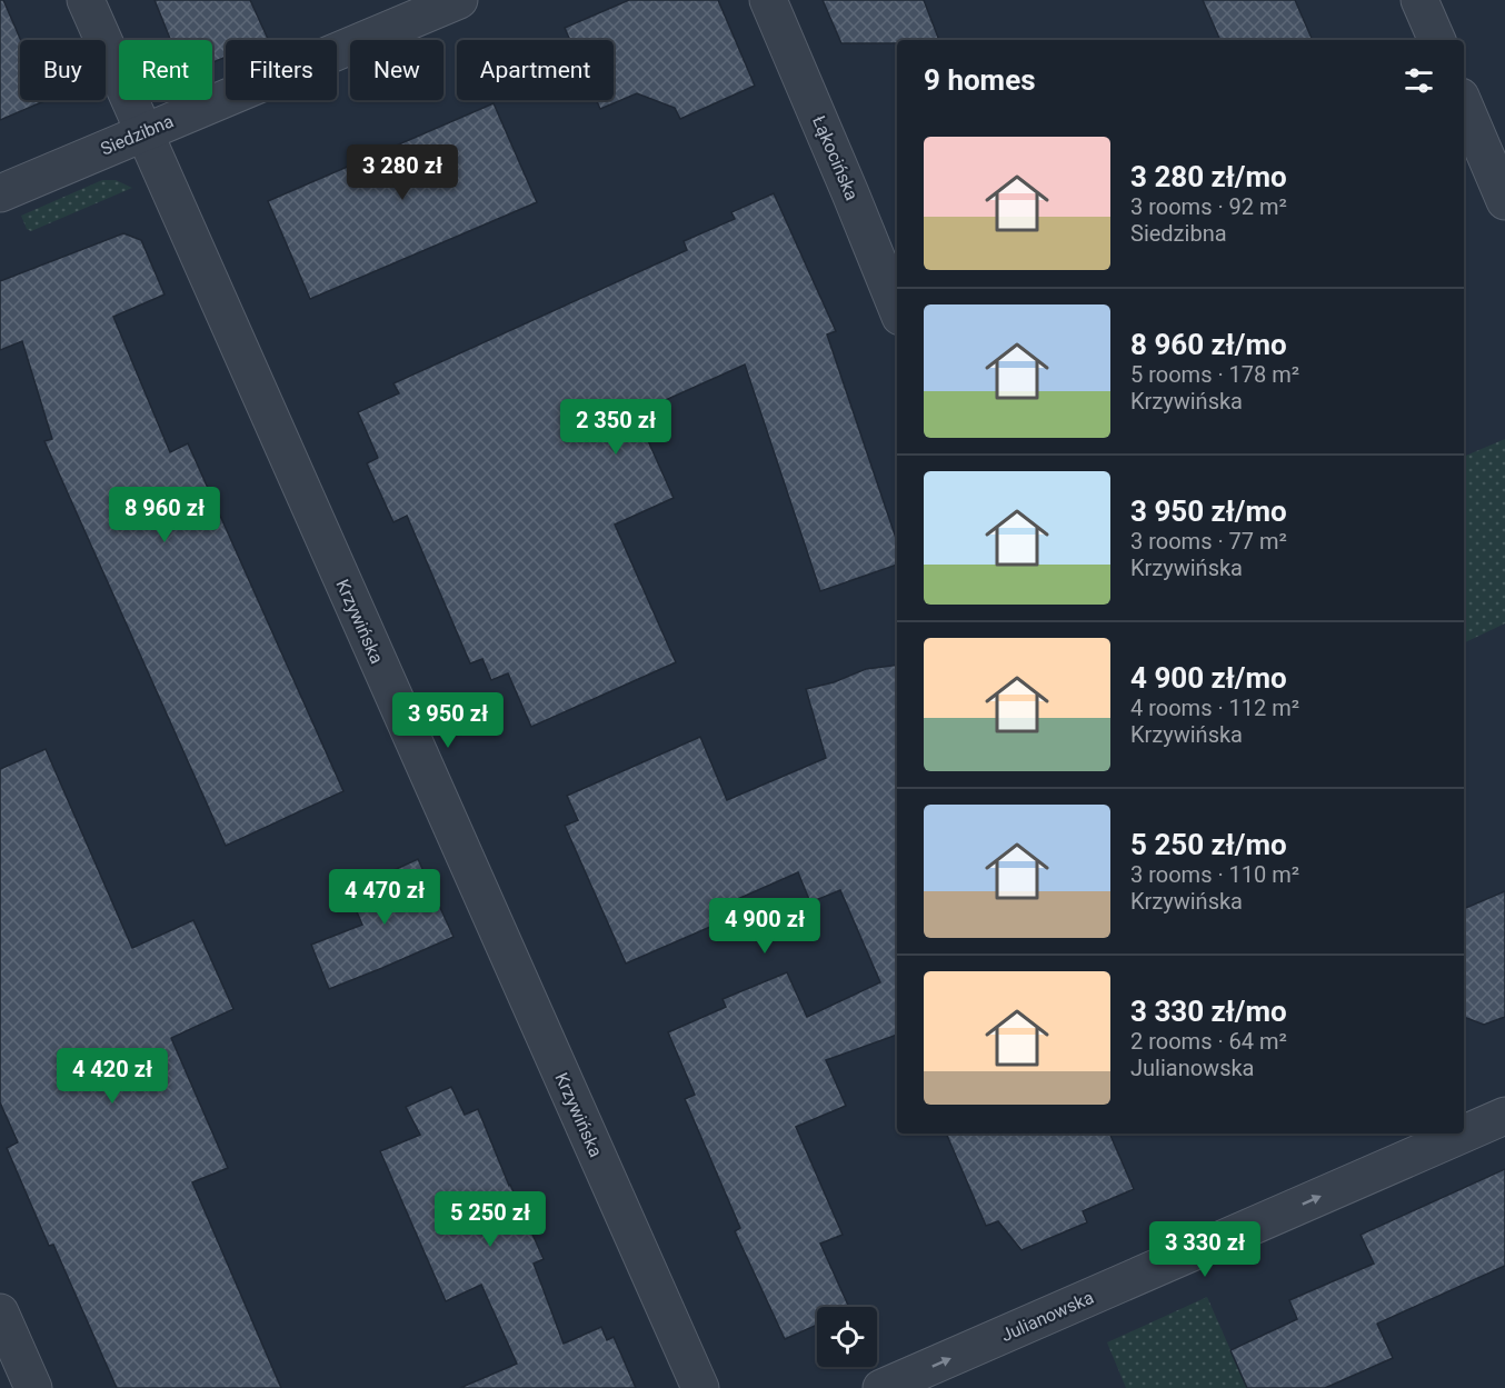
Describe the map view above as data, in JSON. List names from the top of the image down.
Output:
{
  "streets": {
    "street": [
      "Siedzibna",
      "Łąkocińska",
      "Krzywińska",
      "Julianowska"
    ]
  },
  "crossings": [
    ["Siedzibna", "Krzywińska"]
  ],
  "one_way": ["Julianowska"],
  "page": {
    "chip": [
      "Buy",
      "Rent",
      "Filters",
      "New",
      "Apartment"
    ],
    "heading": "9 homes",
    "list": [
      {
        "name": "3 280 zł/mo",
        "note": "3 rooms · 92 m² · Siedzibna"
      },
      {
        "name": "8 960 zł/mo",
        "note": "5 rooms · 178 m² · Krzywińska"
      },
      {
        "name": "3 950 zł/mo",
        "note": "3 rooms · 77 m² · Krzywińska"
      },
      {
        "name": "4 900 zł/mo",
        "note": "4 rooms · 112 m² · Krzywińska"
      },
      {
        "name": "5 250 zł/mo",
        "note": "3 rooms · 110 m² · Krzywińska"
      },
      {
        "name": "3 330 zł/mo",
        "note": "2 rooms · 64 m² · Julianowska"
      }
    ],
    "price": [
      "3 280 zł",
      "2 350 zł",
      "8 960 zł",
      "3 950 zł",
      "4 470 zł",
      "4 900 zł",
      "4 420 zł",
      "5 250 zł",
      "3 330 zł"
    ]
  }
}
